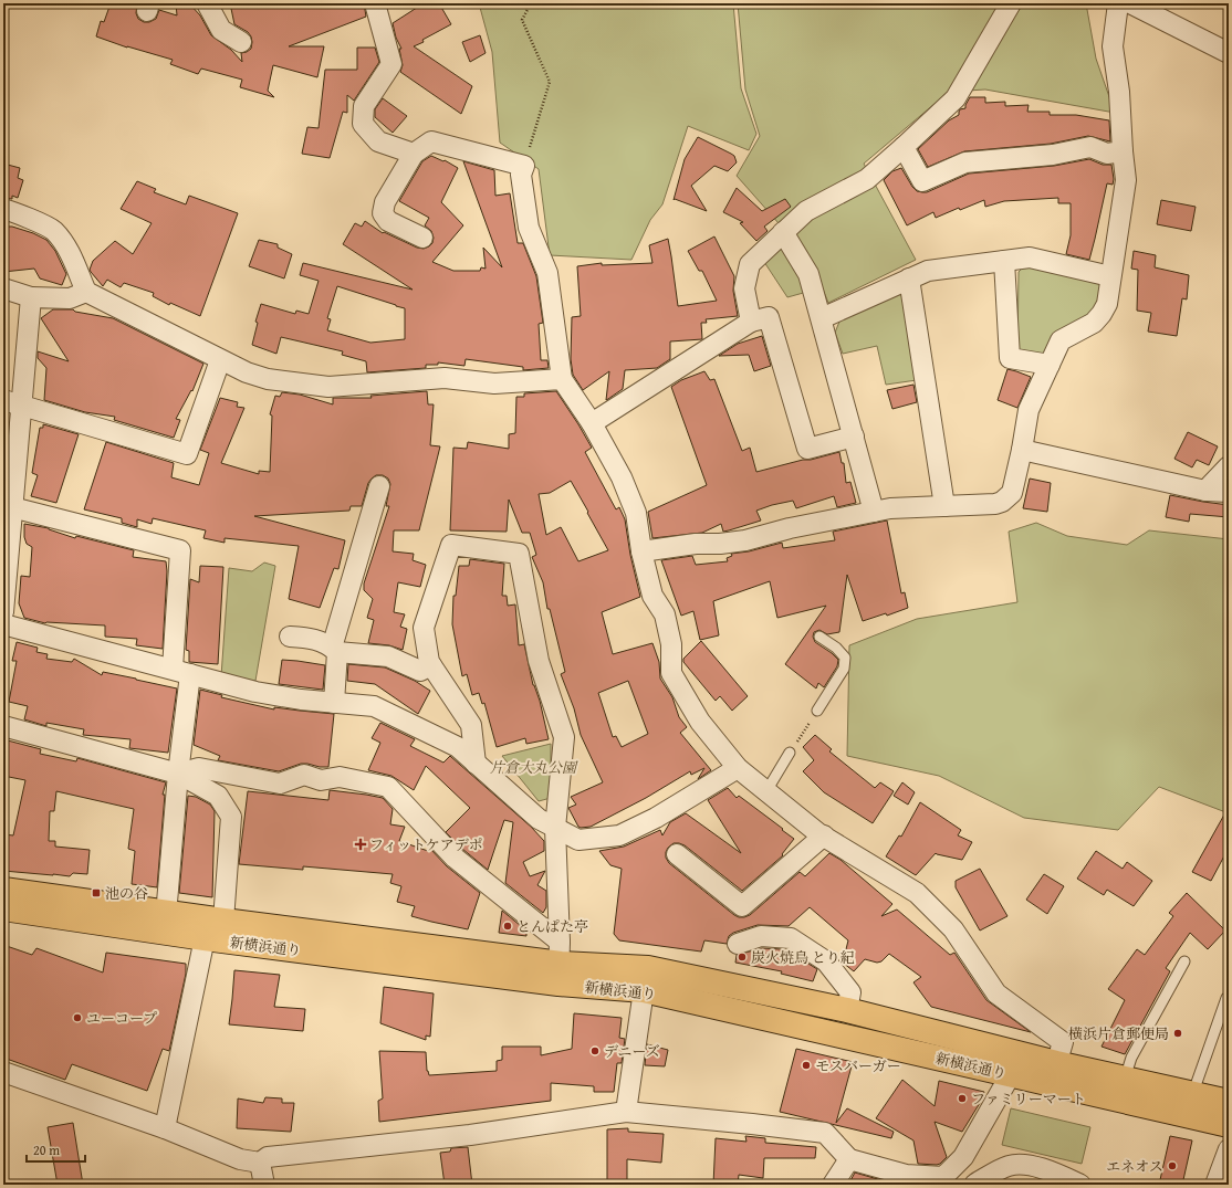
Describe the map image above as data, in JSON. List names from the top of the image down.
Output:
{
  "streets": {
    "main road": ["新横浜通り"]
  },
  "parks": ["片倉大丸公園"],
  "places": {
    "health": ["フィットケアデポ"],
    "transit": ["池の谷"],
    "other": [
      "とんぱた亭",
      "炭火焼鳥 とり紀",
      "ユーコープ",
      "横浜片倉郵便局",
      "デニーズ",
      "モスバーガー",
      "ファミリーマート",
      "エネオス"
    ]
  },
  "scale_bar": "20 m"
}
